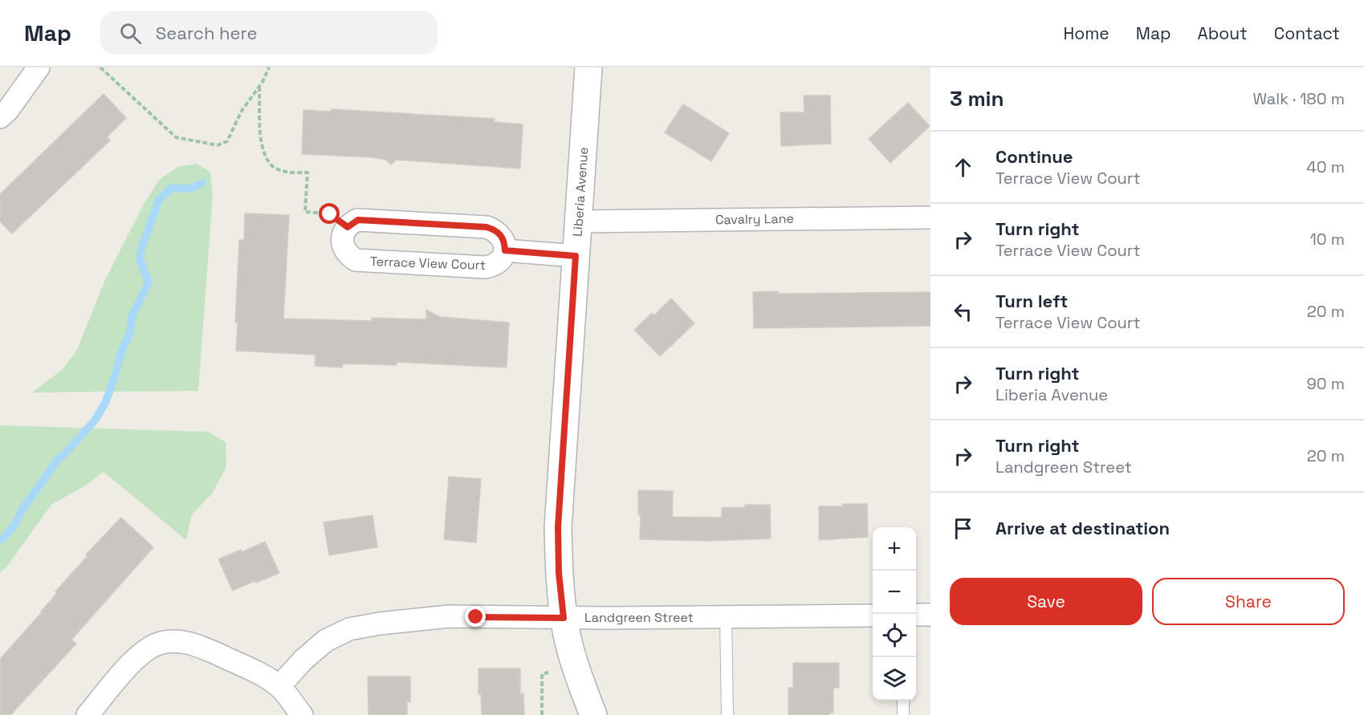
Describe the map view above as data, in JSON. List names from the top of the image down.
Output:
{
  "streets": {
    "main road": ["Liberia Avenue"],
    "street": ["Cavalry Lane", "Terrace View Court", "Landgreen Street"]
  },
  "crossings": [
    ["Liberia Avenue", "Cavalry Lane"],
    ["Liberia Avenue", "Landgreen Street"]
  ],
  "page": {
    "header": "Map",
    "search": "Search here",
    "nav": [
      "Home",
      "Map",
      "About",
      "Contact"
    ],
    "heading": ["3 min", "Walk · 180 m"],
    "list": [
      ["Continue", "Terrace View Court", "40 m"],
      ["Turn right", "Terrace View Court", "10 m"],
      ["Turn left", "Terrace View Court", "20 m"],
      ["Turn right", "Liberia Avenue", "90 m"],
      ["Turn right", "Landgreen Street", "20 m"],
      "Arrive at destination"
    ],
    "map_buttons": ["+", "−"],
    "buttons": ["Save", "Share"]
  }
}
